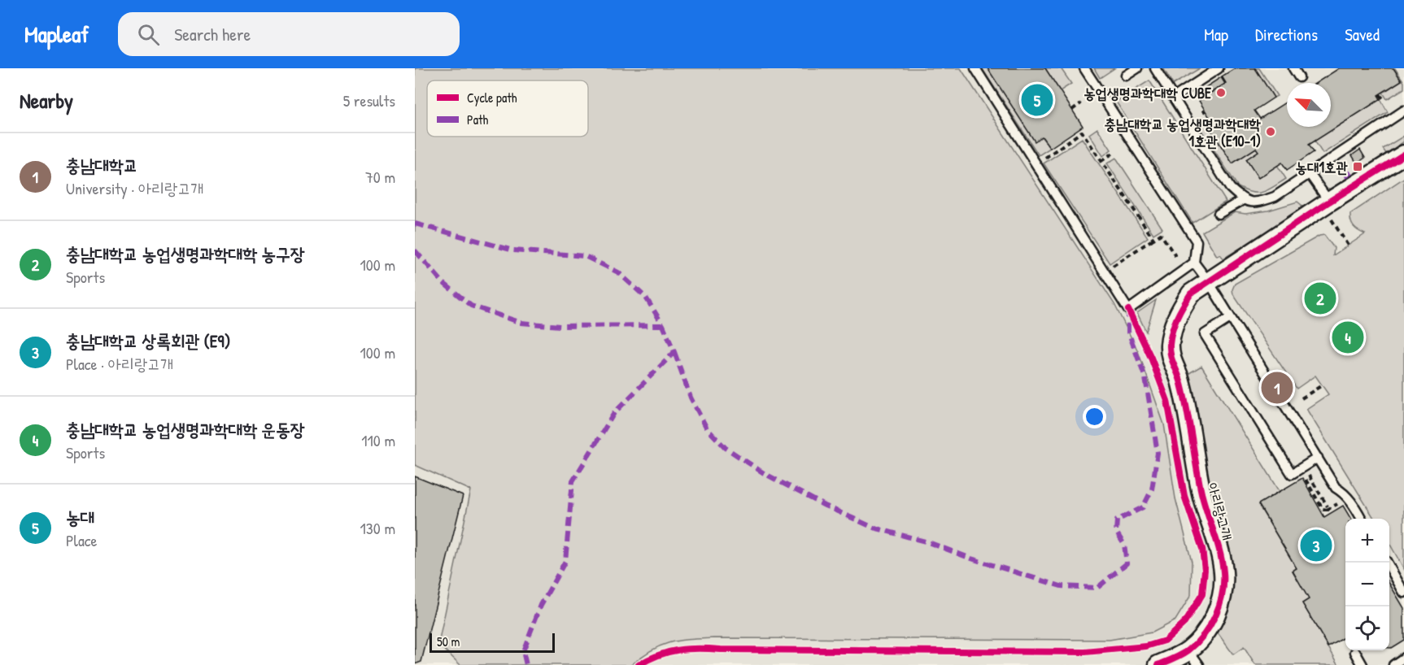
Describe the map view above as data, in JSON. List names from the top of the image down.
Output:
{
  "streets": {
    "street": ["아리랑고개"]
  },
  "places": {
    "other": ["농업생명과학대학 CUBE", "충남대학교 농업생명과학대학 1호관 (E10-1)"],
    "transit": ["농대1호관"]
  },
  "legend": ["Cycle path", "Path"],
  "scale_bar": "50 m",
  "north": "top left",
  "page": {
    "header": "Mapleaf",
    "search": "Search here",
    "nav": ["Map", "Directions", "Saved"],
    "heading": ["Nearby", "5 results"],
    "pins": [
      "5",
      "2",
      "4",
      "1",
      "3"
    ],
    "list": [
      {
        "mark": "1",
        "name": "충남대학교",
        "note": "University · 아리랑고개",
        "value": "70 m"
      },
      {
        "mark": "2",
        "name": "충남대학교 농업생명과학대학 농구장",
        "note": "Sports",
        "value": "100 m"
      },
      {
        "mark": "3",
        "name": "충남대학교 상록회관 (E9)",
        "note": "Place · 아리랑고개",
        "value": "100 m"
      },
      {
        "mark": "4",
        "name": "충남대학교 농업생명과학대학 운동장",
        "note": "Sports",
        "value": "110 m"
      },
      {
        "mark": "5",
        "name": "농대",
        "note": "Place",
        "value": "130 m"
      }
    ],
    "map_buttons": ["+", "−"],
    "scale": "50 m"
  }
}
